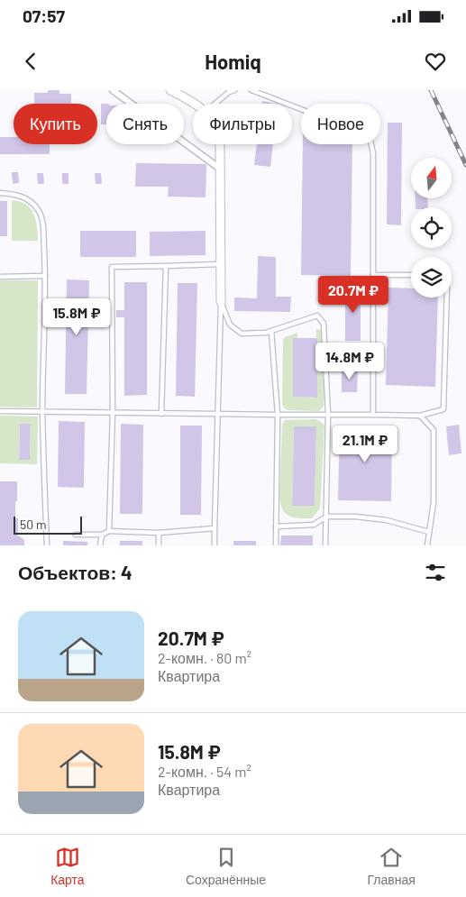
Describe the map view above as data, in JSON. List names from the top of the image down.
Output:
{
  "scale_bar": "50 m",
  "north": "top",
  "page": {
    "status": "07:57",
    "header": "Homiq",
    "chip": [
      "Купить",
      "Снять",
      "Фильтры",
      "Новое"
    ],
    "price": [
      "20.7M ₽",
      "15.8M ₽",
      "14.8M ₽",
      "21.1M ₽"
    ],
    "scale": "50 m",
    "heading": "Объектов: 4",
    "list": [
      {
        "name": "20.7M ₽",
        "note": "2-комн. · 80 m² · Квартира"
      },
      {
        "name": "15.8M ₽",
        "note": "2-комн. · 54 m² · Квартира"
      }
    ],
    "tabs": ["Карта", "Сохранённые", "Главная"]
  }
}
